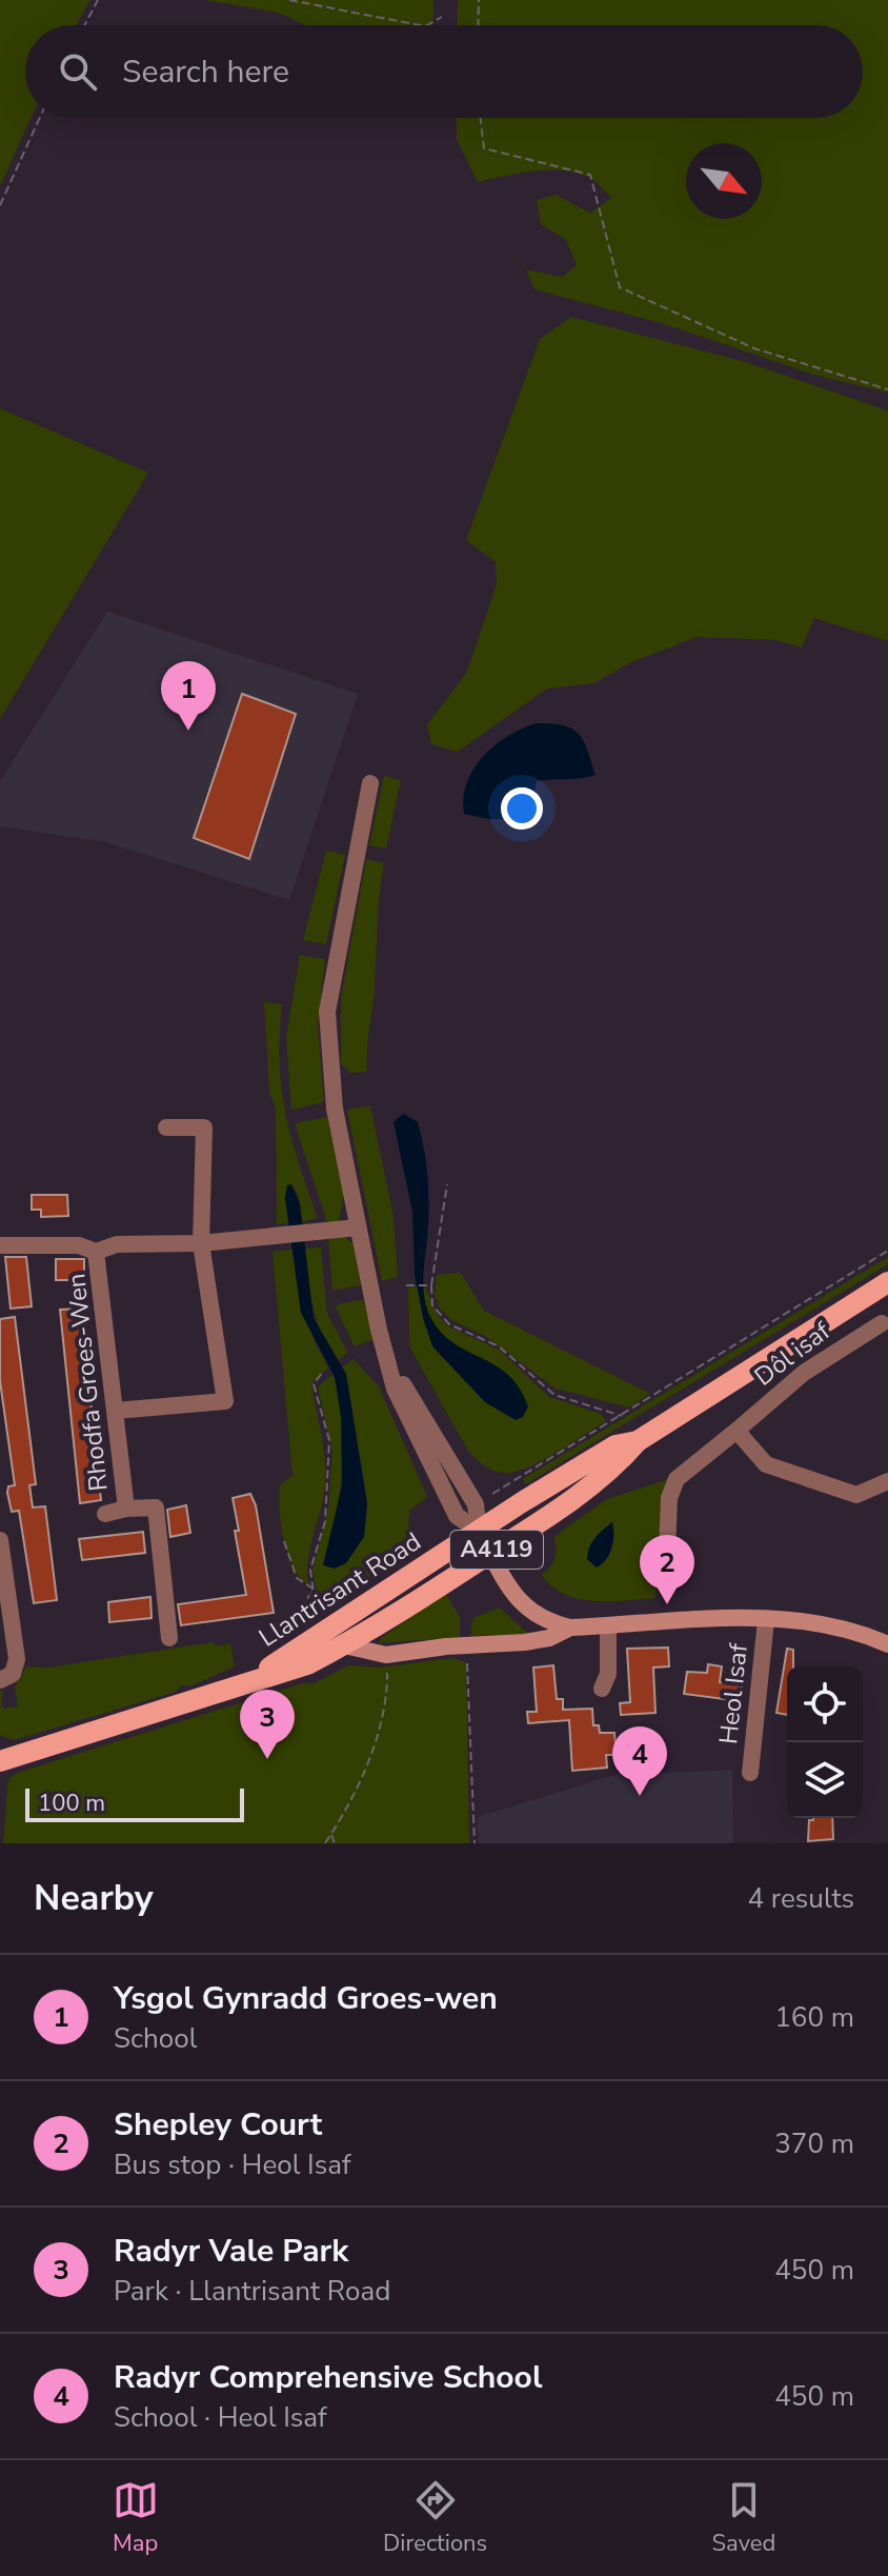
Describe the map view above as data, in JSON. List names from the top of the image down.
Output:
{
  "streets": {
    "main road": ["A4119", "Llantrisant Road", "Heol Isaf"],
    "street": ["Dôl isaf", "Rhodfa Groes-Wen"]
  },
  "crossings": [
    ["Llantrisant Road", "Heol Isaf"]
  ],
  "scale_bar": "100 m",
  "north": "bottom right",
  "page": {
    "search": "Search here",
    "pins": [
      "1",
      "2",
      "3",
      "4"
    ],
    "scale": "100 m",
    "heading": ["Nearby", "4 results"],
    "list": [
      {
        "mark": "1",
        "name": "Ysgol Gynradd Groes-wen",
        "note": "School",
        "value": "160 m"
      },
      {
        "mark": "2",
        "name": "Shepley Court",
        "note": "Bus stop · Heol Isaf",
        "value": "370 m"
      },
      {
        "mark": "3",
        "name": "Radyr Vale Park",
        "note": "Park · Llantrisant Road",
        "value": "450 m"
      },
      {
        "mark": "4",
        "name": "Radyr Comprehensive School",
        "note": "School · Heol Isaf",
        "value": "450 m"
      }
    ],
    "nav": ["Map", "Directions", "Saved"]
  }
}
